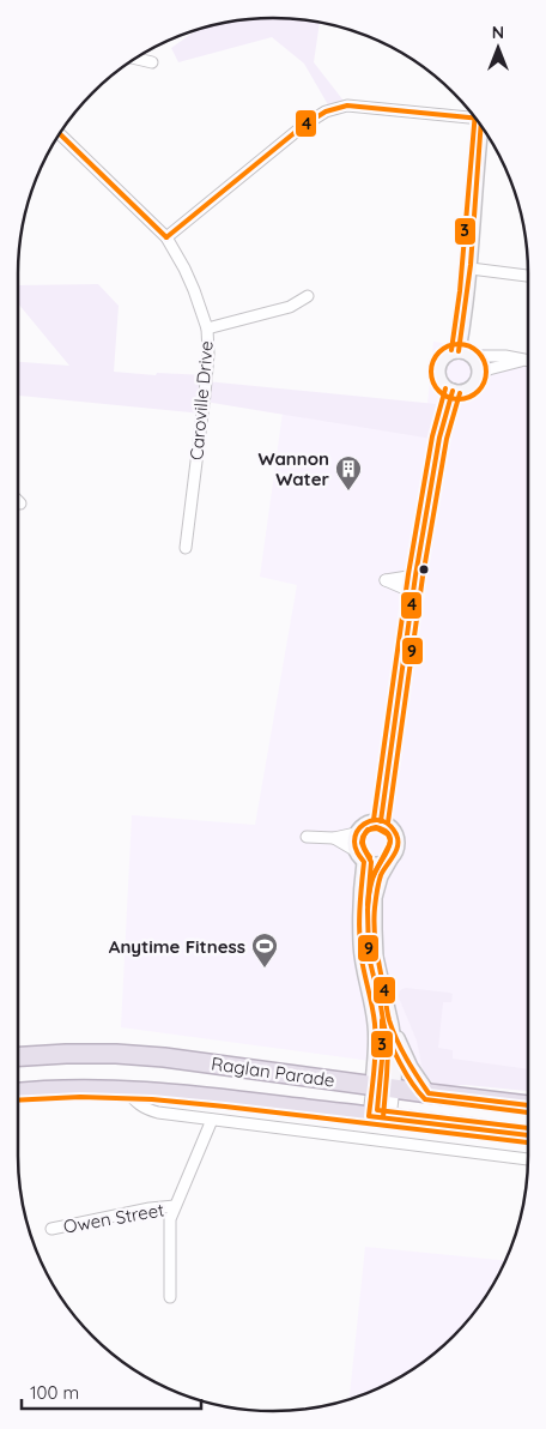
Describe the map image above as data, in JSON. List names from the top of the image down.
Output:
{
  "streets": {
    "highway": ["Raglan Parade"],
    "street": ["Caroville Drive", "Owen Street"]
  },
  "places": {
    "building": ["Wannon Water"],
    "sports": ["Anytime Fitness"]
  },
  "lines": ["transit line 4", "transit line 3", "transit line 9"],
  "scale_bar": "100 m",
  "north": "top"
}
